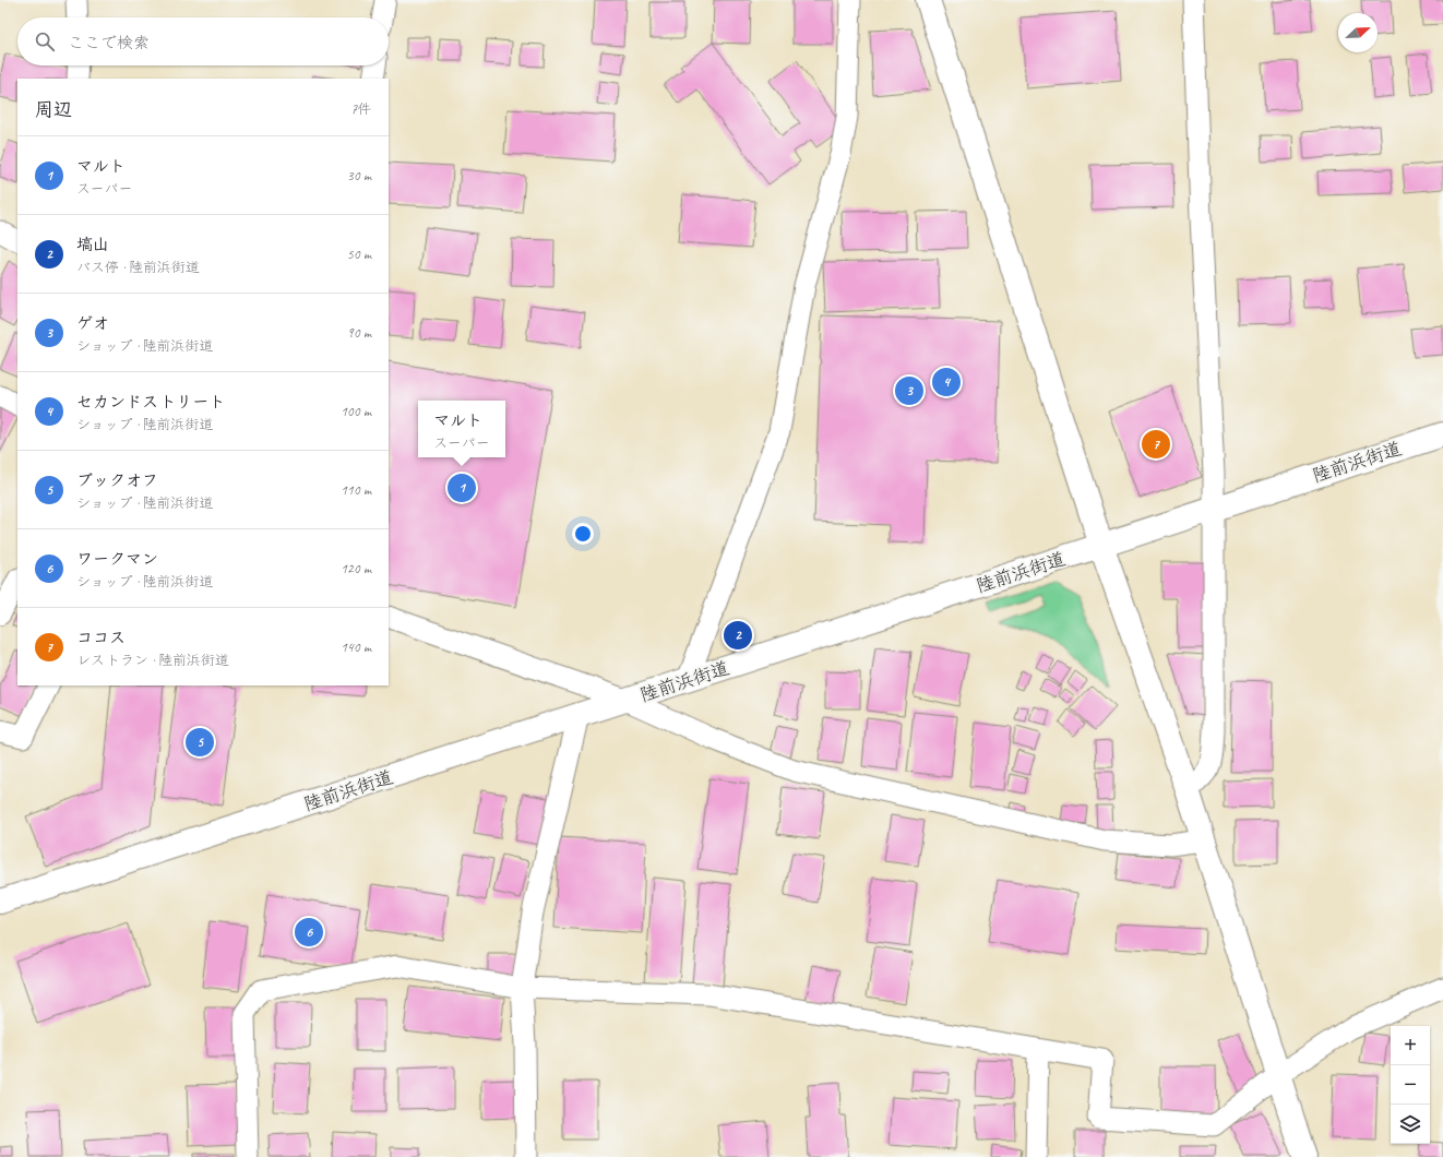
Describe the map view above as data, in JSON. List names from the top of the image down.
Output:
{
  "streets": {
    "main road": ["陸前浜街道"]
  },
  "north": "top right",
  "page": {
    "search": "ここで検索",
    "heading": ["周辺", "7件"],
    "list": [
      {
        "mark": "1",
        "name": "マルト",
        "note": "スーパー",
        "value": "30 m"
      },
      {
        "mark": "2",
        "name": "塙山",
        "note": "バス停 · 陸前浜街道",
        "value": "50 m"
      },
      {
        "mark": "3",
        "name": "ゲオ",
        "note": "ショップ · 陸前浜街道",
        "value": "90 m"
      },
      {
        "mark": "4",
        "name": "セカンドストリート",
        "note": "ショップ · 陸前浜街道",
        "value": "100 m"
      },
      {
        "mark": "5",
        "name": "ブックオフ",
        "note": "ショップ · 陸前浜街道",
        "value": "110 m"
      },
      {
        "mark": "6",
        "name": "ワークマン",
        "note": "ショップ · 陸前浜街道",
        "value": "120 m"
      },
      {
        "mark": "7",
        "name": "ココス",
        "note": "レストラン · 陸前浜街道",
        "value": "140 m"
      }
    ],
    "pins": [
      "4",
      "3",
      "7",
      "1",
      "2",
      "5",
      "6"
    ],
    "popup": ["マルト", "スーパー"],
    "map_buttons": ["+", "−"]
  }
}
